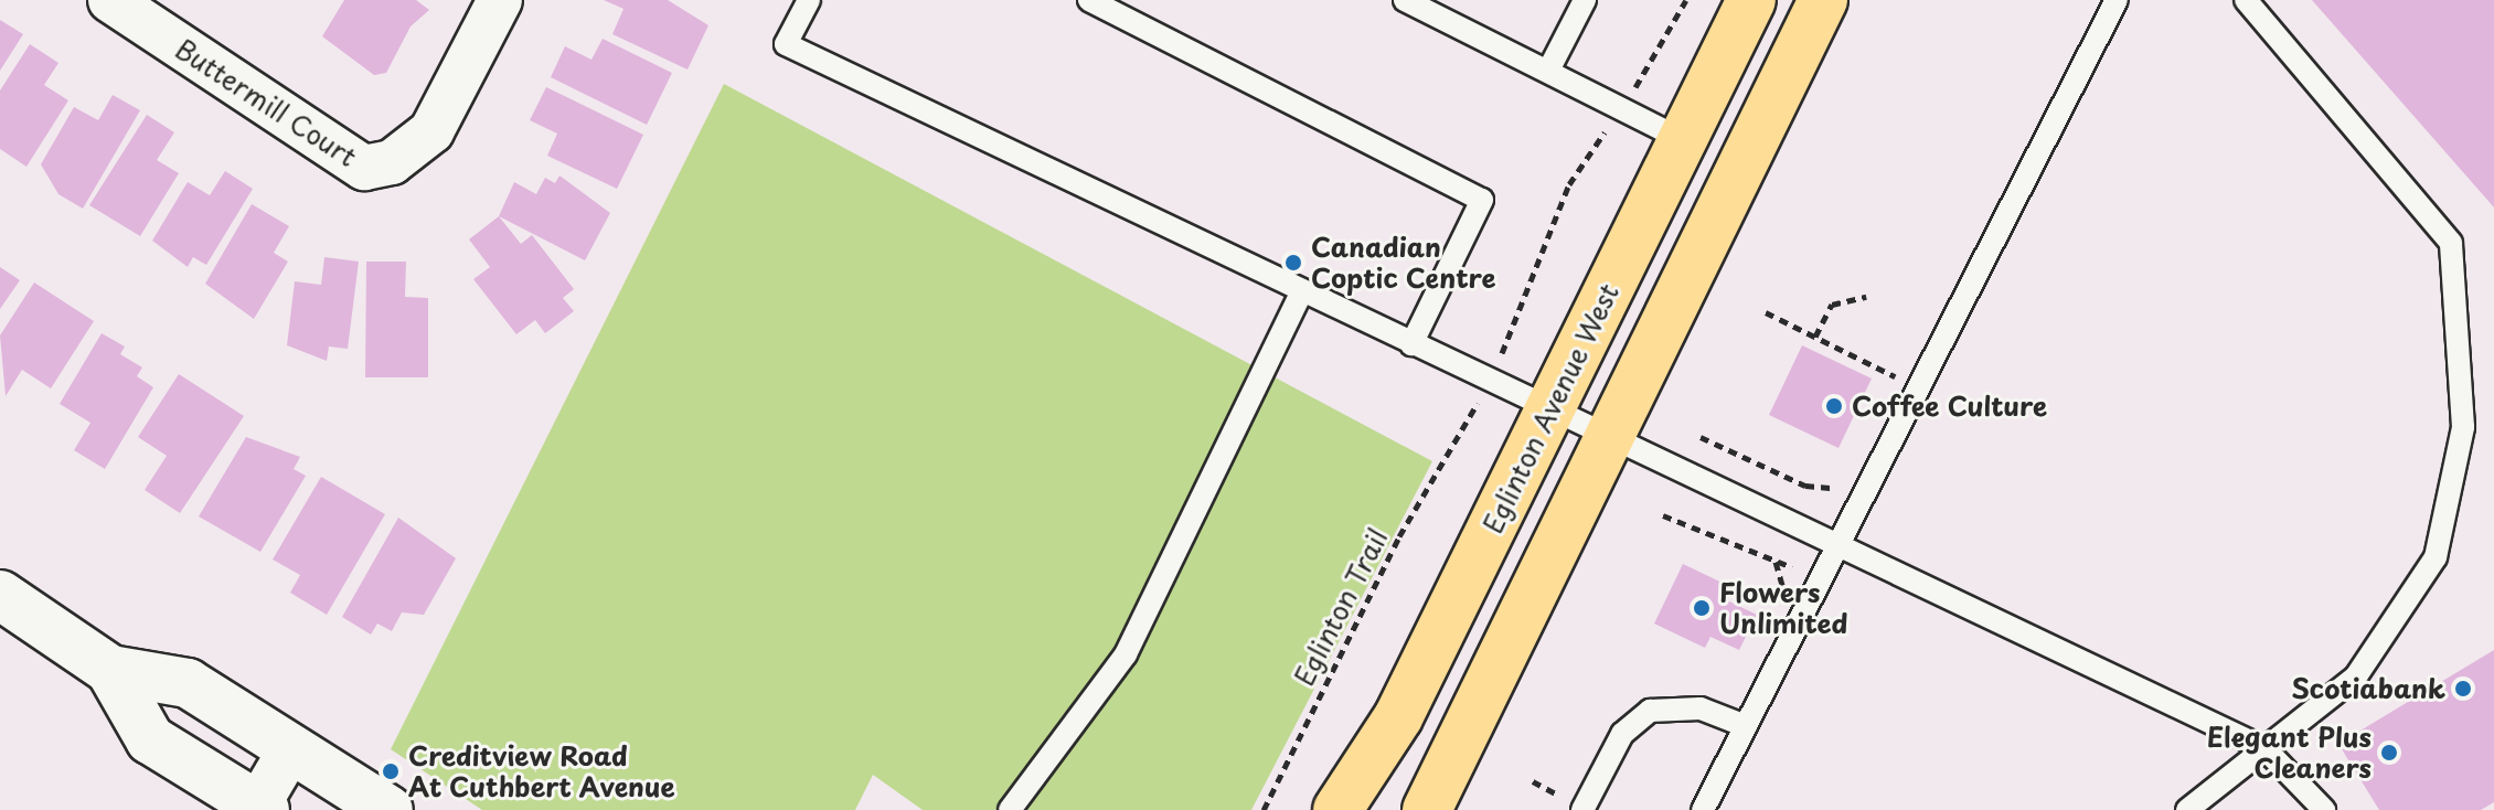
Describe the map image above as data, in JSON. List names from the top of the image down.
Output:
{
  "streets": {
    "main road": ["Eglinton Avenue West"],
    "street": ["Buttermill Court"],
    "path": ["Eglinton Trail"]
  },
  "places": [
    "Canadian Coptic Centre",
    "Coffee Culture",
    "Flowers Unlimited",
    "Scotiabank",
    "Elegant Plus Cleaners",
    "Creditview Road At Cuthbert Avenue"
  ]
}
